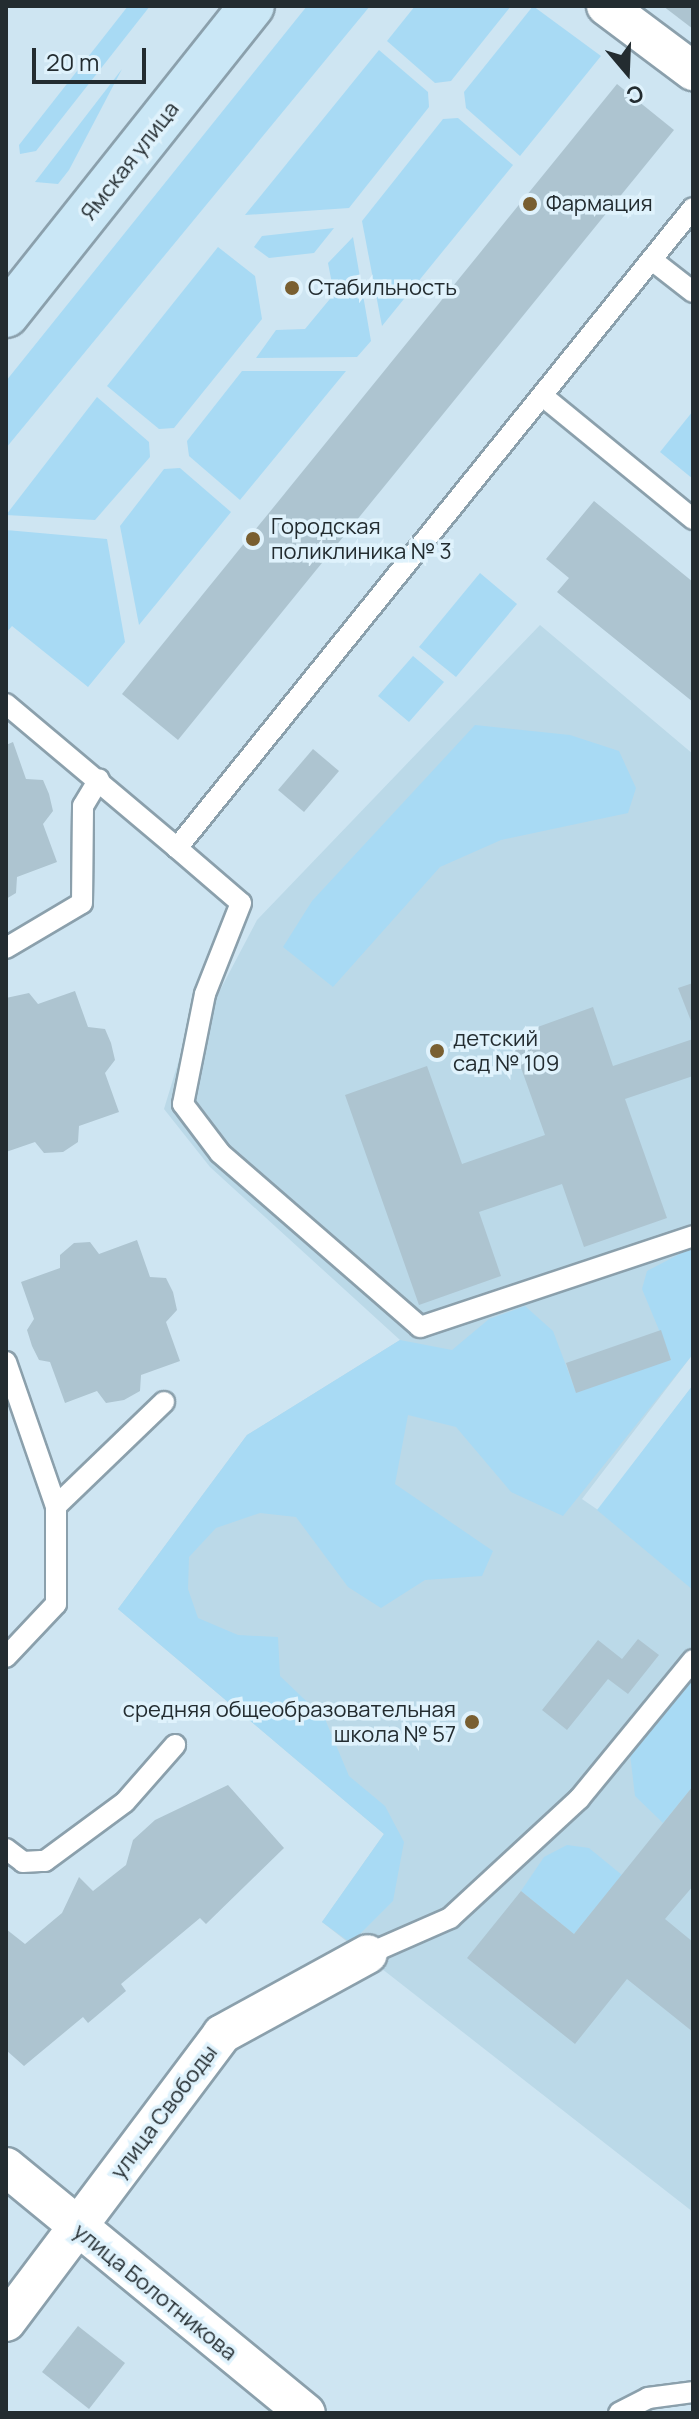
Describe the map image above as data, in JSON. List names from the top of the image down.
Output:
{
  "streets": {
    "main road": ["Ямская улица"],
    "street": ["улица Свободы", "улица Болотникова"]
  },
  "crossings": [
    ["улица Свободы", "улица Болотникова"]
  ],
  "places": [
    "Фармация",
    "Стабильность",
    "Городская поликлиника № 3",
    "детский сад № 109",
    "средняя общеобразовательная школа № 57"
  ],
  "scale_bar": "20 m",
  "north": "bottom"
}
